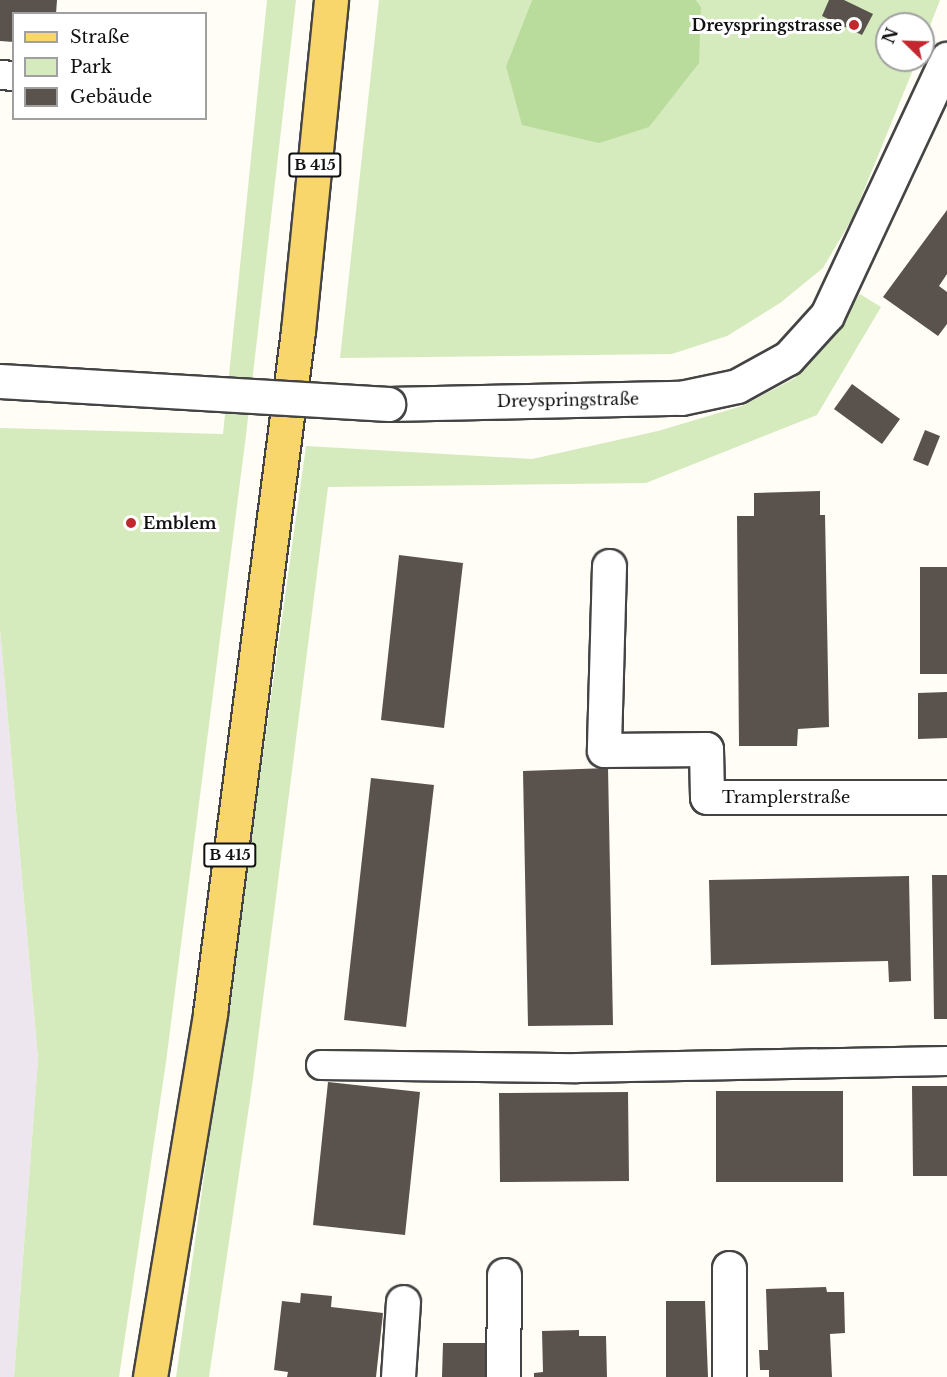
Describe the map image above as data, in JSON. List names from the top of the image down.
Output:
{
  "streets": {
    "main road": ["B 415"],
    "street": ["Dreyspringstraße", "Tramplerstraße"]
  },
  "places": ["Dreyspringstrasse", "Emblem"],
  "legend": ["Straße", "Park", "Gebäude"],
  "north": "top left"
}
